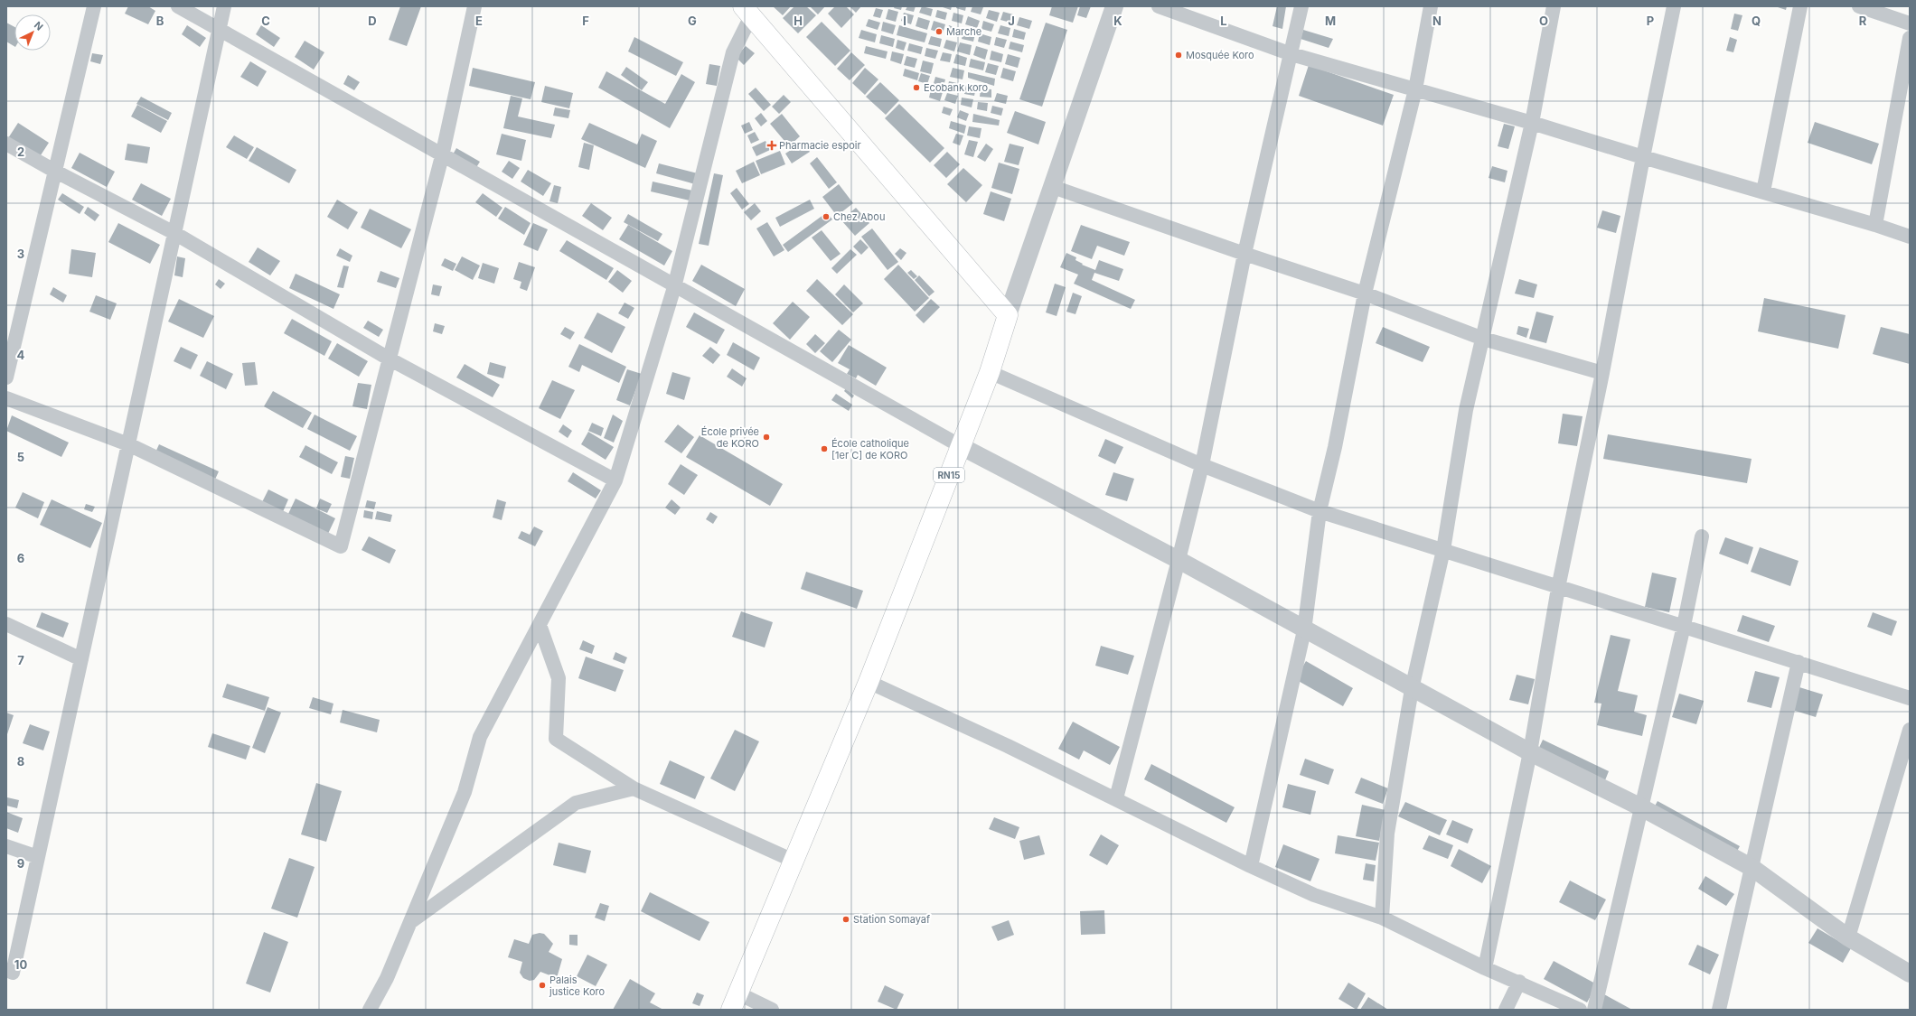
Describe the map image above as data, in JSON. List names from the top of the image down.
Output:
{
  "streets": {
    "main road": ["RN15"]
  },
  "places": {
    "other": [
      "Marche",
      "Mosquée Koro",
      "Ecobank koro",
      "Chez Abou",
      "École privée de KORO",
      "École catholique [1er C] de KORO",
      "Station Somayaf",
      "Palais justice Koro"
    ],
    "health": ["Pharmacie espoir"]
  },
  "north": "top right",
  "grid": {
    "columns": [
      "B",
      "C",
      "D",
      "E",
      "F",
      "G",
      "H",
      "I",
      "J",
      "K",
      "L",
      "M",
      "N",
      "O",
      "P",
      "Q",
      "R"
    ],
    "rows": [
      "2",
      "3",
      "4",
      "5",
      "6",
      "7",
      "8",
      "9",
      "10"
    ]
  }
}
